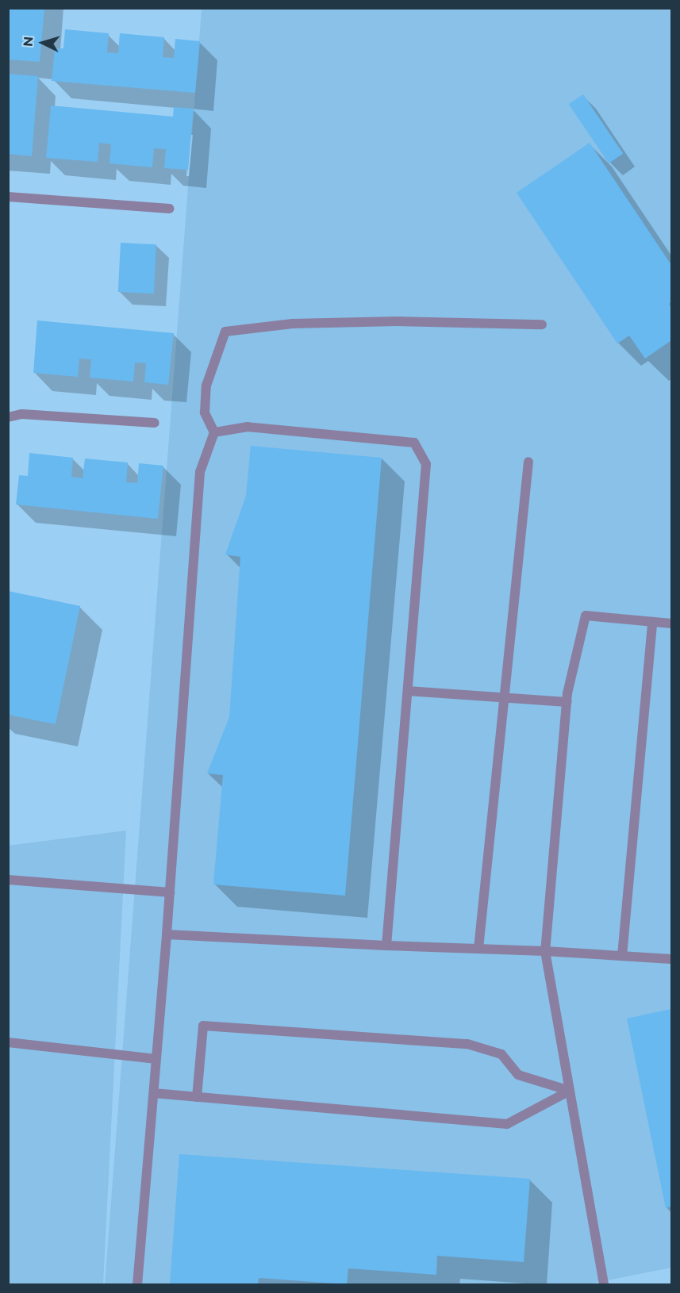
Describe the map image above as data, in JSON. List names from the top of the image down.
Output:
{
  "north": "left"
}
